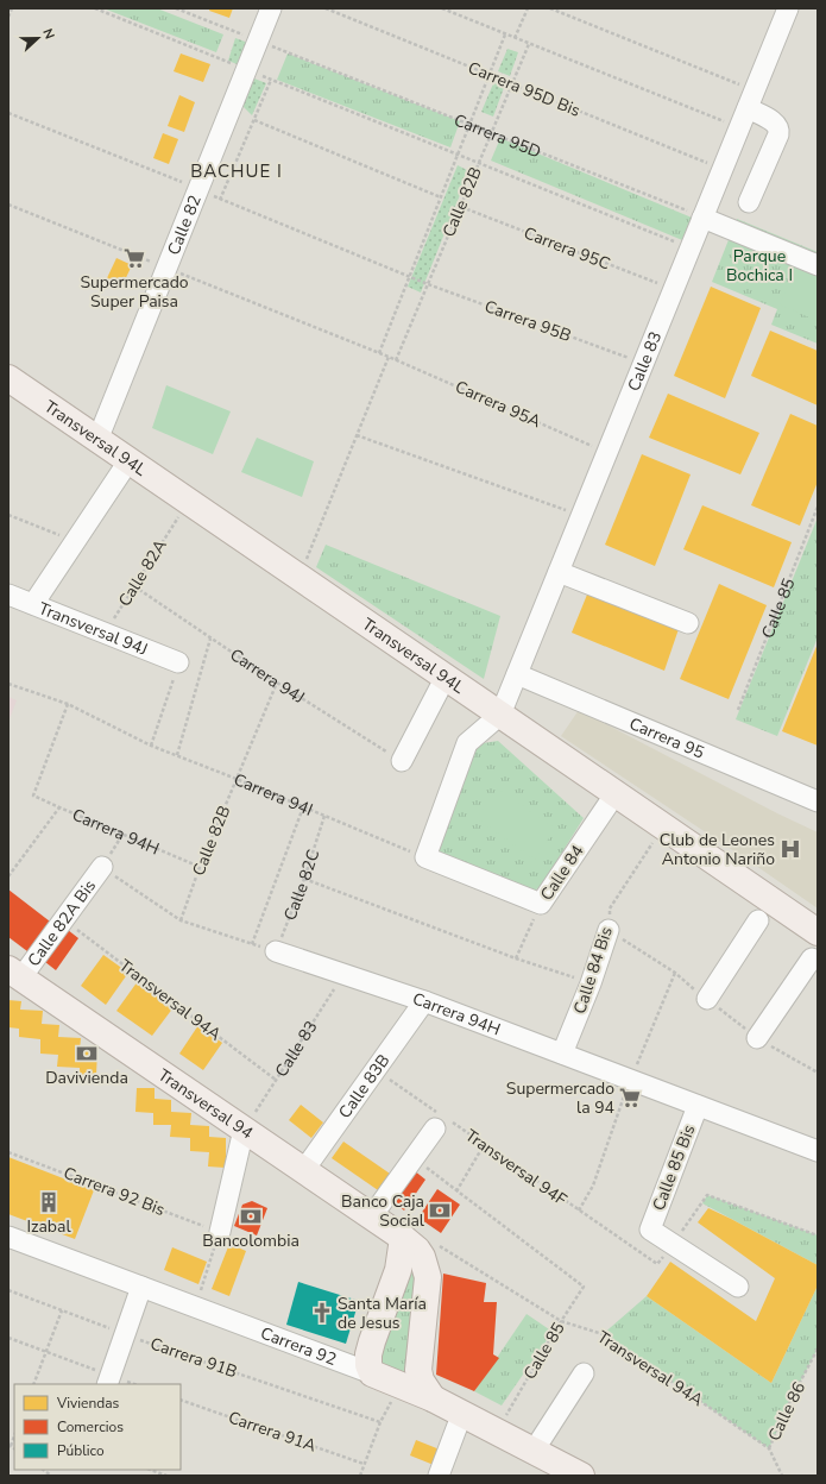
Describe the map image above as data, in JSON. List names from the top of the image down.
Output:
{
  "streets": {
    "main road": ["Transversal 94L", "Transversal 94", "Carrera 92"],
    "street": [
      "Calle 82",
      "Calle 83",
      "Transversal 94J",
      "Carrera 95",
      "Carrera 94H",
      "Calle 84",
      "Calle 82A Bis",
      "Calle 84 Bis",
      "Calle 83B",
      "Calle 85 Bis"
    ],
    "path": [
      "Carrera 95D Bis",
      "Carrera 95D",
      "Calle 82B",
      "Carrera 95C",
      "Carrera 95B",
      "Carrera 95A",
      "Calle 82A",
      "Calle 85",
      "Carrera 94J",
      "Carrera 94I",
      "Calle 82C",
      "Transversal 94A",
      "Transversal 94F",
      "Carrera 92 Bis",
      "Carrera 91B",
      "Calle 86",
      "Carrera 91A"
    ]
  },
  "crossings": [
    ["Carrera 95D Bis", "Calle 82B"],
    ["Carrera 95D Bis", "Calle 83"],
    ["Carrera 95D", "Calle 82B"],
    ["Carrera 95D", "Calle 82"],
    ["Carrera 95D", "Calle 83"],
    ["Calle 82B", "Carrera 95C"],
    ["Calle 82B", "Carrera 95B"],
    ["Calle 82B", "Carrera 95A"],
    ["Calle 82B", "Carrera 94J"],
    ["Calle 82B", "Carrera 94I"],
    ["Calle 82B", "Carrera 94H"],
    ["Calle 82", "Carrera 95A"],
    ["Calle 82", "Transversal 94L"],
    ["Carrera 95C", "Calle 83"],
    ["Carrera 95B", "Calle 83"],
    ["Calle 83", "Carrera 95A"],
    ["Calle 83", "Transversal 94L"],
    ["Calle 83", "Carrera 95"],
    ["Calle 83", "Carrera 94H"],
    ["Calle 83", "Transversal 94A"],
    ["Calle 83", "Transversal 94"],
    ["Transversal 94L", "Calle 84"],
    ["Calle 82A", "Transversal 94J"],
    ["Calle 82A", "Carrera 94J"],
    ["Calle 85", "Transversal 94A"],
    ["Carrera 94I", "Carrera 94H"],
    ["Carrera 94I", "Calle 82C"],
    ["Carrera 94H", "Calle 82C"],
    ["Carrera 94H", "Calle 84 Bis"],
    ["Carrera 94H", "Calle 83B"],
    ["Carrera 94H", "Calle 85 Bis"],
    ["Calle 82A Bis", "Transversal 94A"],
    ["Calle 82A Bis", "Transversal 94"],
    ["Transversal 94A", "Calle 86"],
    ["Calle 83B", "Transversal 94"],
    ["Calle 83B", "Transversal 94F"],
    ["Transversal 94", "Carrera 92"],
    ["Transversal 94F", "Calle 85 Bis"]
  ],
  "districts": ["BACHUE I"],
  "parks": ["Parque Bochica I"],
  "places": {
    "supermarket": ["Supermercado Super Paisa", "Supermercado la 94"],
    "hospital": ["Club de Leones Antonio Nariño"],
    "bank": ["Davivienda", "Banco Caja Social", "Bancolombia"],
    "building": ["Izabal"],
    "church": ["Santa María de Jesus"]
  },
  "legend": ["Viviendas", "Comercios", "Público"],
  "north": "right"
}
